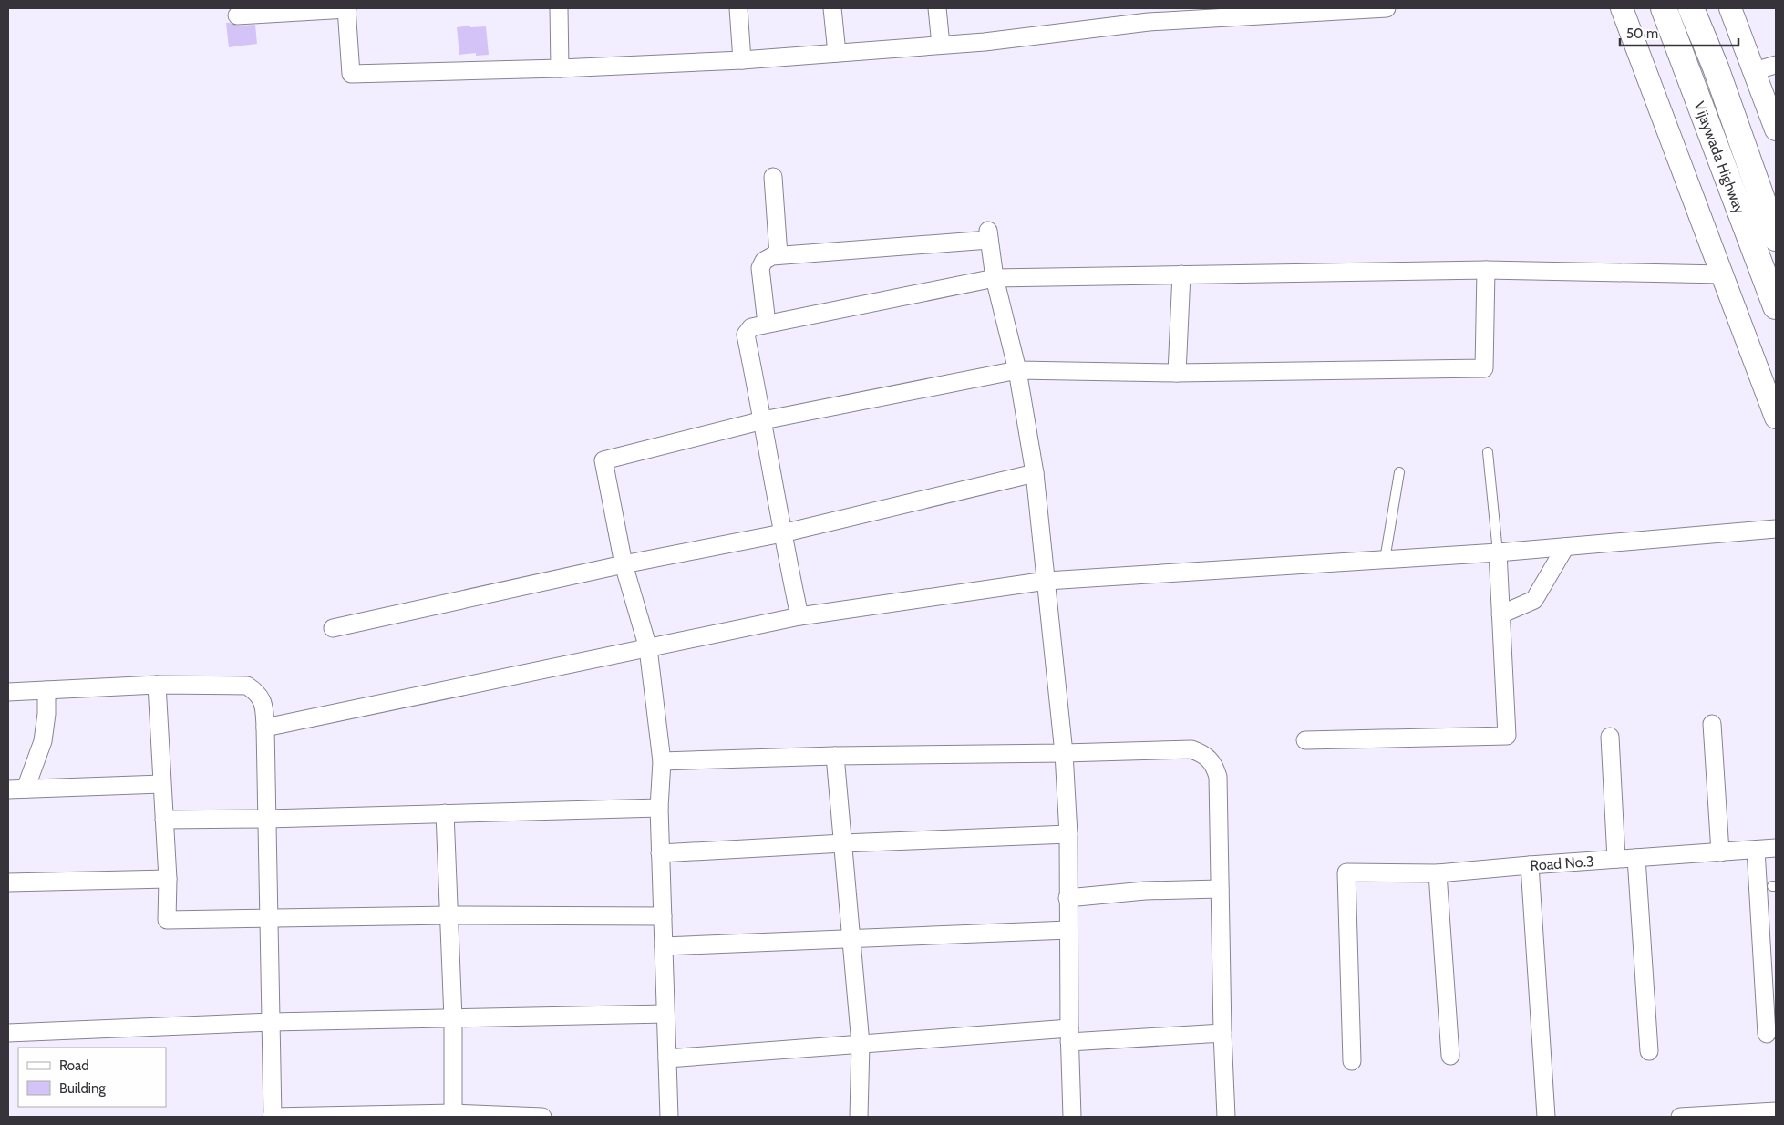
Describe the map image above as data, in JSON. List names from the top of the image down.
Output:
{
  "streets": {
    "highway": ["Vijaywada Highway"],
    "street": ["Road No.3"]
  },
  "legend": ["Road", "Building"],
  "scale_bar": "50 m"
}
